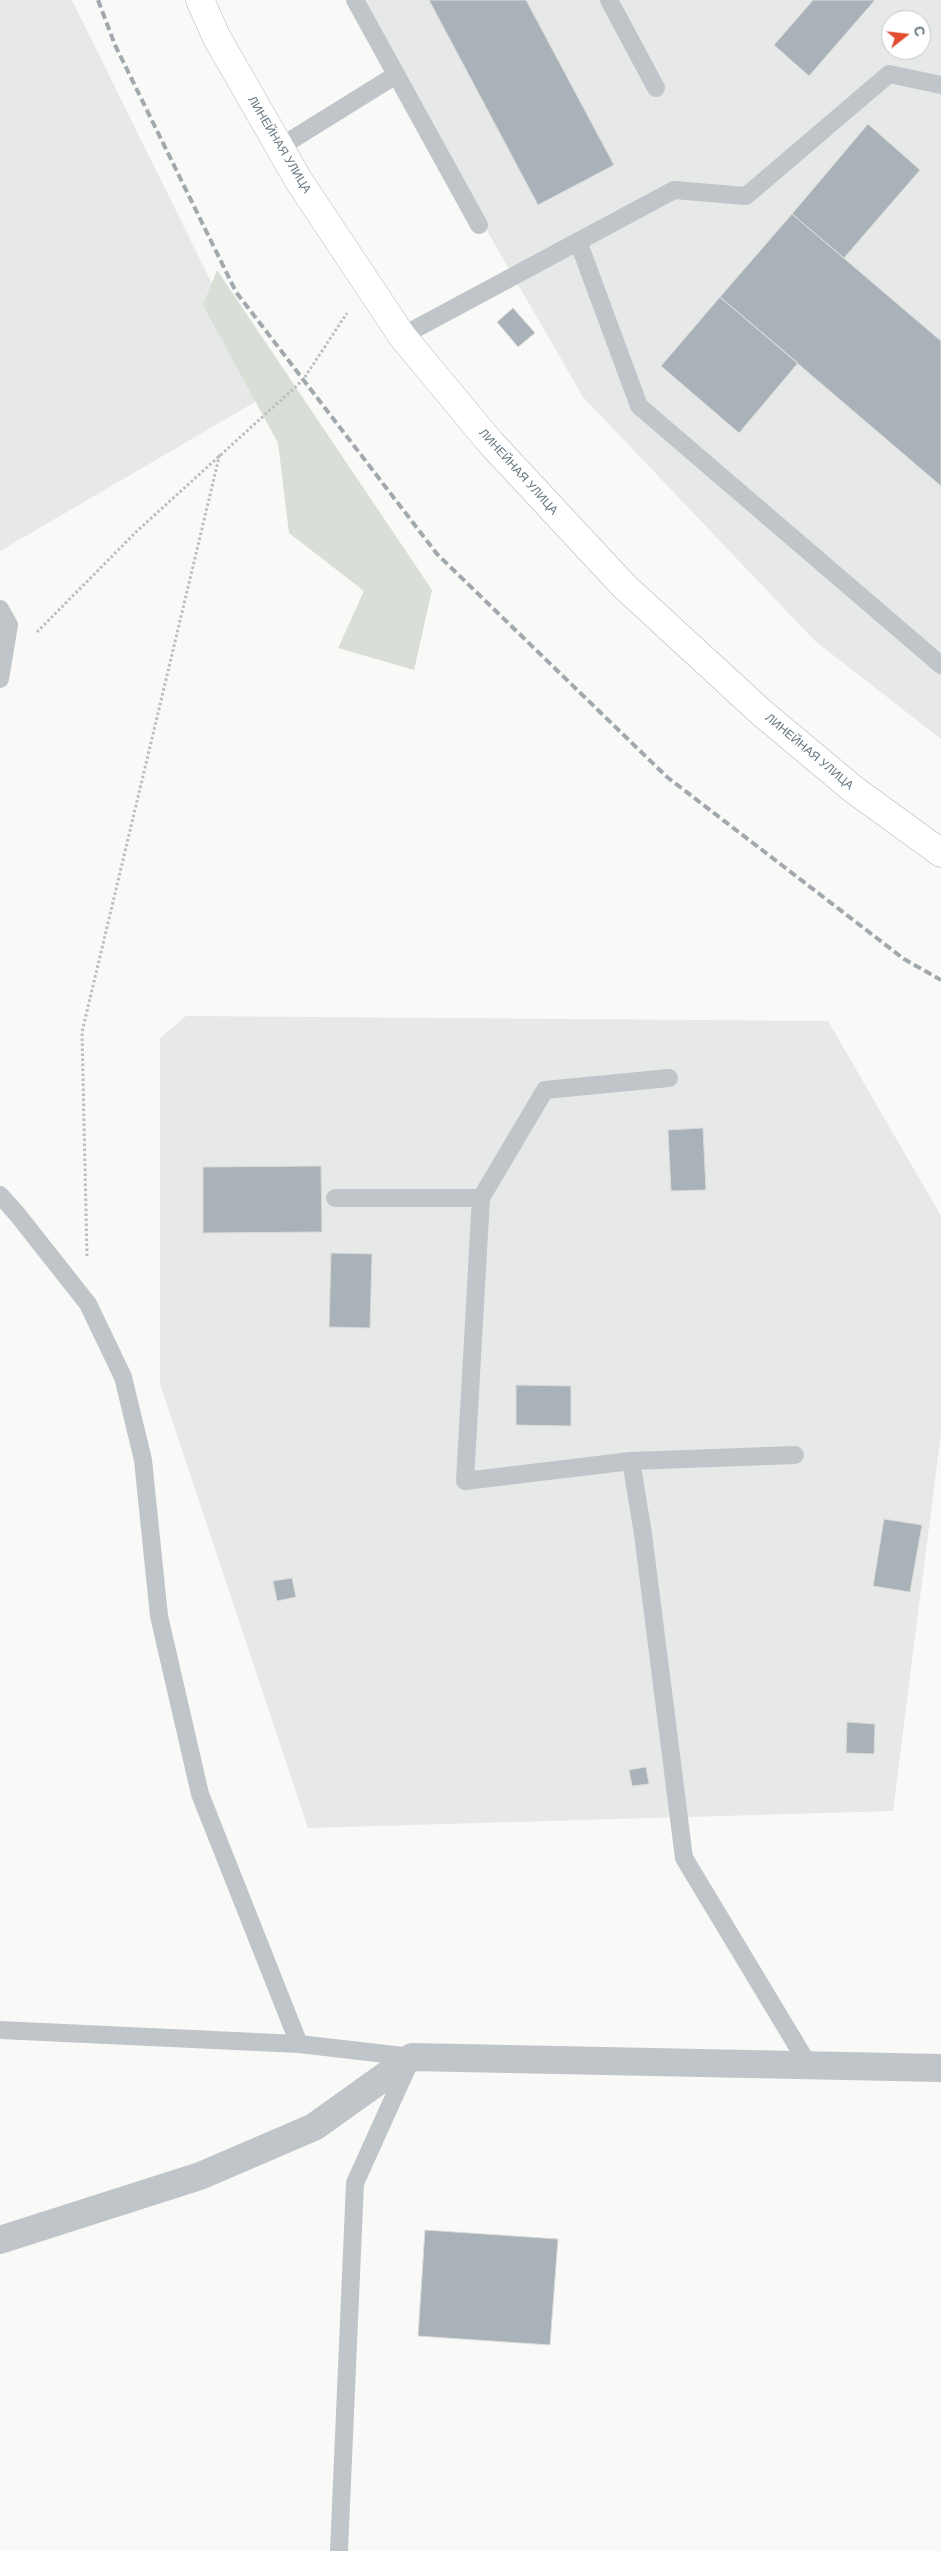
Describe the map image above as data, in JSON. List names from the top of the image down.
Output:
{
  "streets": {
    "main road": ["ЛИНЕЙНАЯ УЛИЦА"]
  },
  "north": "right"
}
